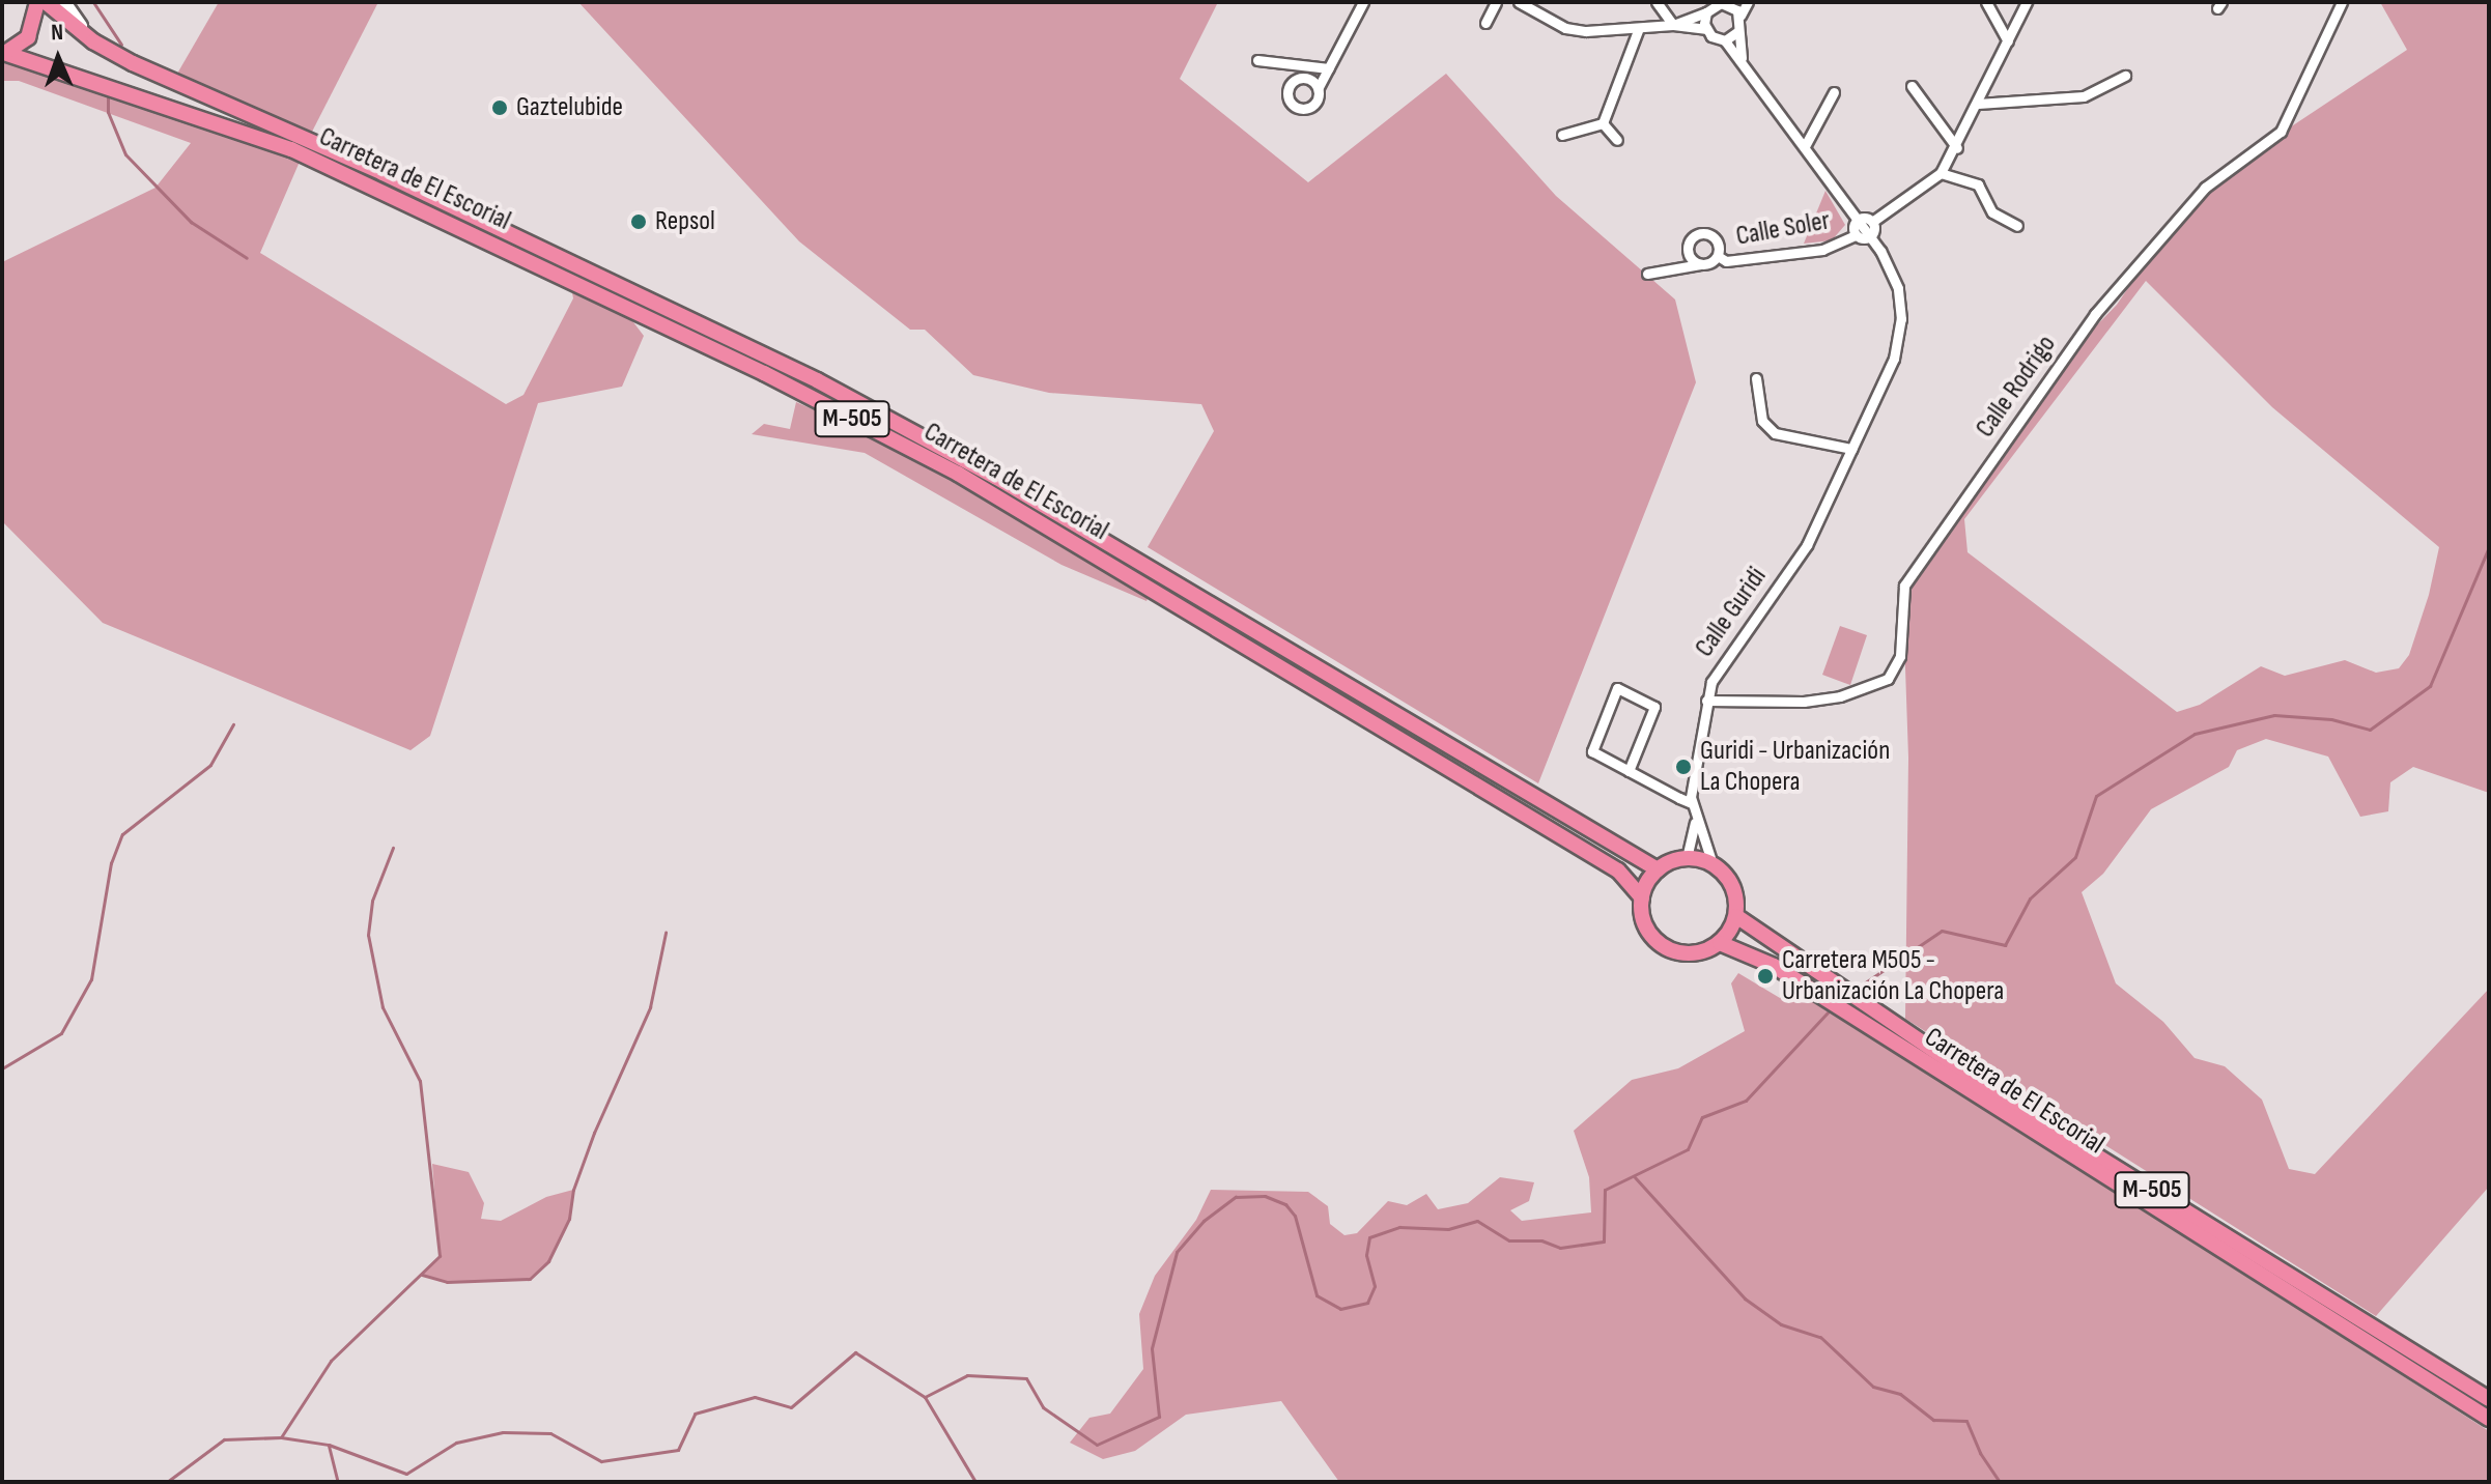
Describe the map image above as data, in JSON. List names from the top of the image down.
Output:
{
  "streets": {
    "highway": ["Carretera de El Escorial", "M-505"],
    "street": ["Calle Soler", "Calle Rodrigo", "Calle Guridi"]
  },
  "crossings": [
    ["Carretera de El Escorial", "M-505"],
    ["Carretera de El Escorial", "Calle Guridi"],
    ["Calle Rodrigo", "Calle Guridi"],
    ["M-505", "Calle Guridi"]
  ],
  "places": [
    "Gaztelubide",
    "Repsol",
    "Guridi - Urbanización La Chopera",
    "Carretera M505 - Urbanización La Chopera"
  ],
  "north": "top"
}
